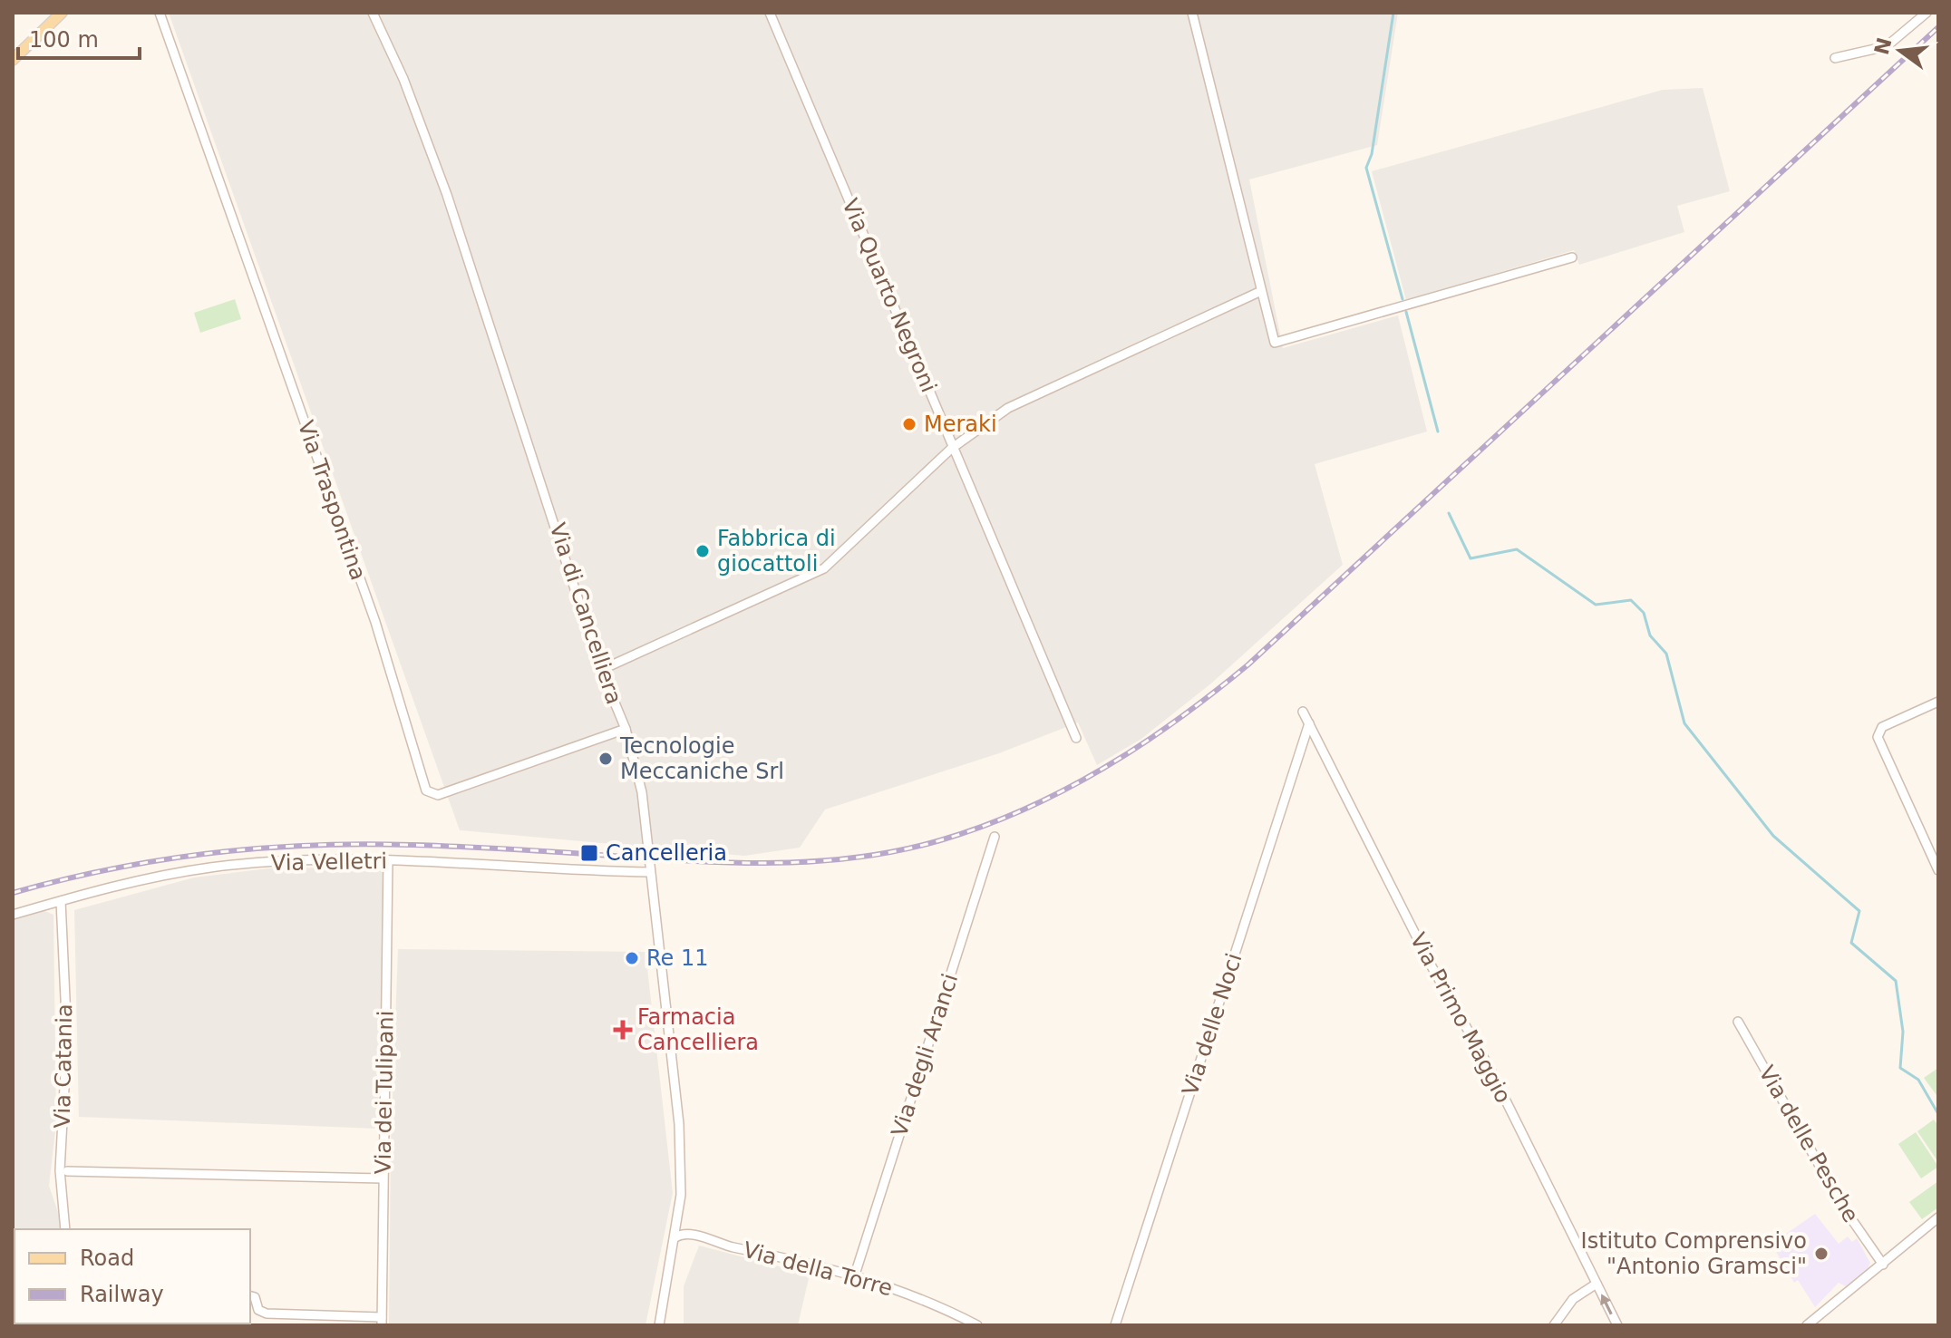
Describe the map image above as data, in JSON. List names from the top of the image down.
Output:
{
  "streets": {
    "street": [
      "Via Quarto Negroni",
      "Via Traspontina",
      "Via di Cancelliera",
      "Via Velletri",
      "Via Primo Maggio",
      "Via delle Noci",
      "Via degli Aranci",
      "Via Catania",
      "Via dei Tulipani",
      "Via delle Pesche",
      "Via della Torre"
    ]
  },
  "crossings": [
    ["Via Traspontina", "Via di Cancelliera"],
    ["Via di Cancelliera", "Via Velletri"],
    ["Via di Cancelliera", "Via della Torre"],
    ["Via Velletri", "Via Catania"],
    ["Via Velletri", "Via dei Tulipani"],
    ["Via Primo Maggio", "Via delle Noci"],
    ["Via degli Aranci", "Via della Torre"]
  ],
  "places": {
    "other": [
      "Meraki",
      "Fabbrica di giocattoli",
      "Tecnologie Meccaniche Srl",
      "Re 11",
      "Istituto Comprensivo \"Antonio Gramsci\""
    ],
    "transit": ["Cancelleria"],
    "health": ["Farmacia Cancelliera"]
  },
  "legend": ["Road", "Railway"],
  "scale_bar": "100 m",
  "north": "left"
}
